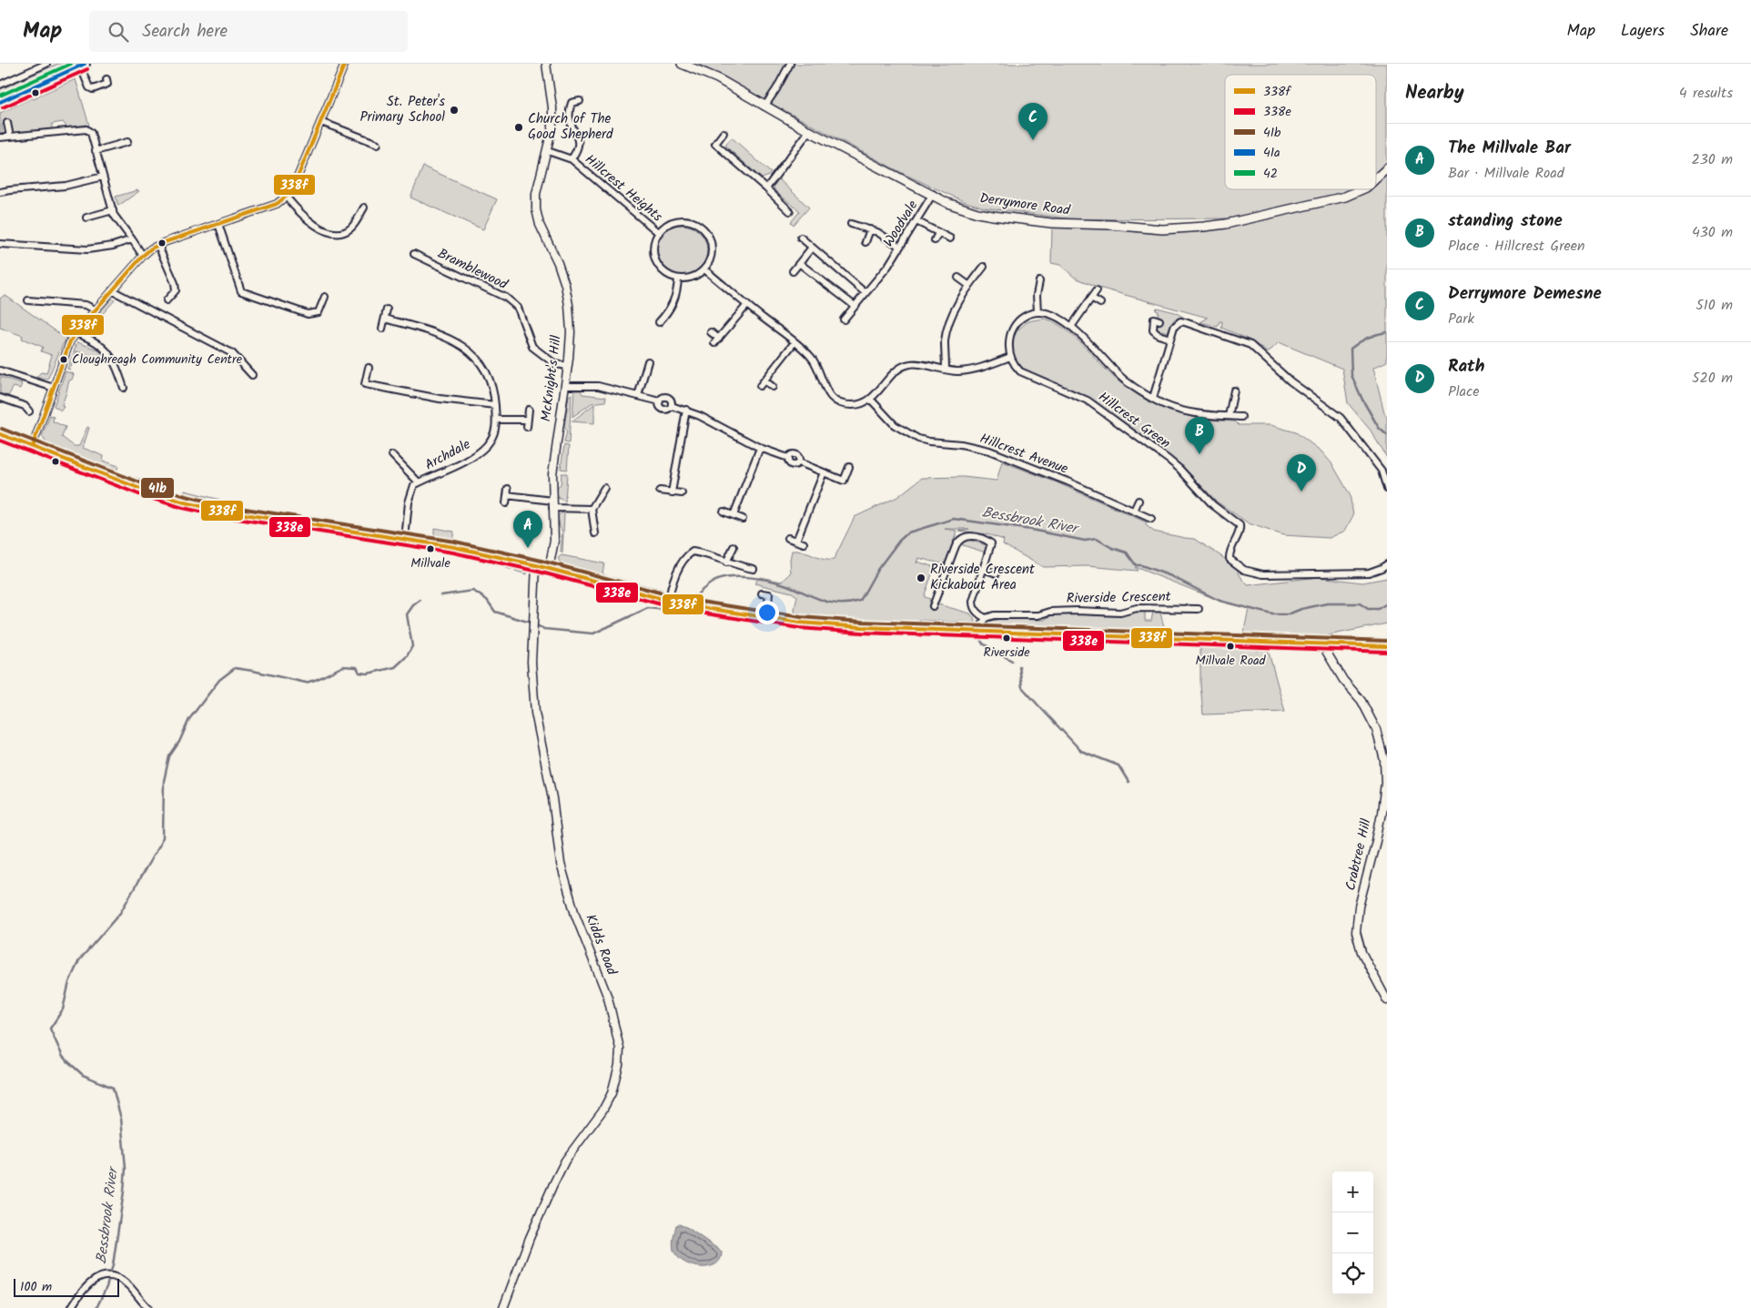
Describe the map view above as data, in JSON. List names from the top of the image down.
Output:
{
  "streets": {
    "main road": ["Derrymore Road"],
    "street": [
      "Hillcrest Heights",
      "Woodvale",
      "Bramblewood",
      "McKnight's Hill",
      "Hillcrest Green",
      "Hillcrest Avenue",
      "Archdale",
      "Riverside Crescent",
      "Crabtree Hill",
      "Kidds Road"
    ]
  },
  "crossings": [
    ["Hillcrest Heights", "McKnight's Hill"],
    ["Derrymore Road", "Woodvale"],
    ["Bramblewood", "McKnight's Hill"]
  ],
  "water": ["Bessbrook River"],
  "places": [
    "St. Peter's Primary School",
    "Church of The Good Shepherd",
    "Cloughreagh Community Centre",
    "Millvale",
    "Riverside Crescent Kickabout Area",
    "Riverside",
    "Millvale Road"
  ],
  "lines": [
    "transit line 338f",
    "transit line 41a",
    "transit line 42",
    "transit line 338e",
    "transit line 41b"
  ],
  "legend": [
    "338f",
    "338e",
    "41b",
    "41a",
    "42"
  ],
  "scale_bar": "100 m",
  "page": {
    "header": "Map",
    "search": "Search here",
    "nav": ["Map", "Layers", "Share"],
    "heading": ["Nearby", "4 results"],
    "pins": [
      "C",
      "B",
      "D",
      "A"
    ],
    "list": [
      {
        "mark": "A",
        "name": "The Millvale Bar",
        "note": "Bar · Millvale Road",
        "value": "230 m"
      },
      {
        "mark": "B",
        "name": "standing stone",
        "note": "Place · Hillcrest Green",
        "value": "430 m"
      },
      {
        "mark": "C",
        "name": "Derrymore Demesne",
        "note": "Park",
        "value": "510 m"
      },
      {
        "mark": "D",
        "name": "Rath",
        "note": "Place",
        "value": "520 m"
      }
    ],
    "map_buttons": ["+", "−"],
    "scale": "100 m"
  }
}
